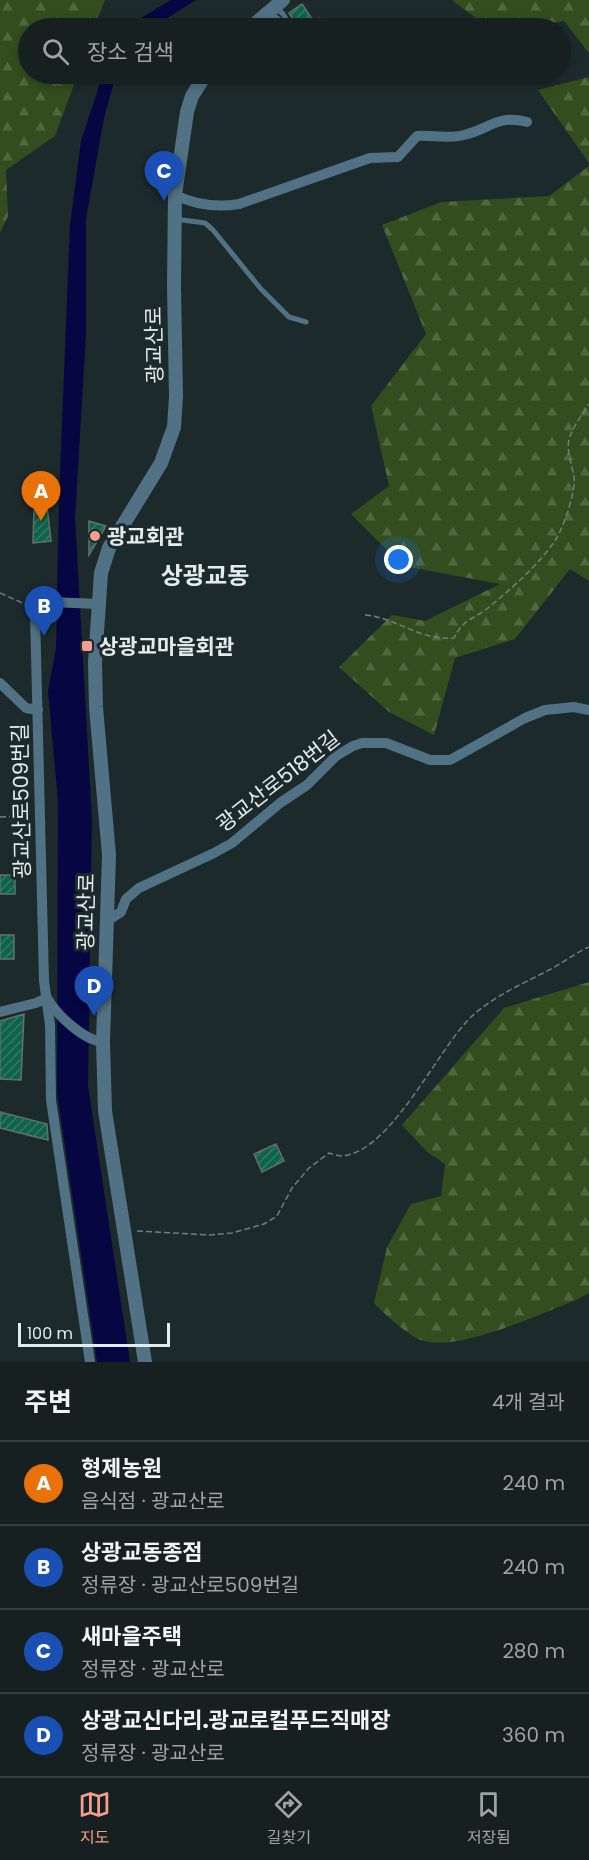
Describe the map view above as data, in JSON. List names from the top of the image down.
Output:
{
  "streets": {
    "street": ["광교산로", "광교산로518번길", "광교산로509번길"]
  },
  "crossings": [
    ["광교산로", "광교산로518번길"],
    ["광교산로", "광교산로509번길"]
  ],
  "districts": ["상광교동"],
  "places": {
    "other": ["광교회관"],
    "transit": ["상광교마을회관"]
  },
  "scale_bar": "100 m",
  "page": {
    "search": "장소 검색",
    "pins": [
      "C",
      "A",
      "B",
      "D"
    ],
    "scale": "100 m",
    "heading": ["주변", "4개 결과"],
    "list": [
      {
        "mark": "A",
        "name": "형제농원",
        "note": "음식점 · 광교산로",
        "value": "240 m"
      },
      {
        "mark": "B",
        "name": "상광교동종점",
        "note": "정류장 · 광교산로509번길",
        "value": "240 m"
      },
      {
        "mark": "C",
        "name": "새마을주택",
        "note": "정류장 · 광교산로",
        "value": "280 m"
      },
      {
        "mark": "D",
        "name": "상광교신다리.광교로컬푸드직매장",
        "note": "정류장 · 광교산로",
        "value": "360 m"
      }
    ],
    "nav": ["지도", "길찾기", "저장됨"]
  }
}
